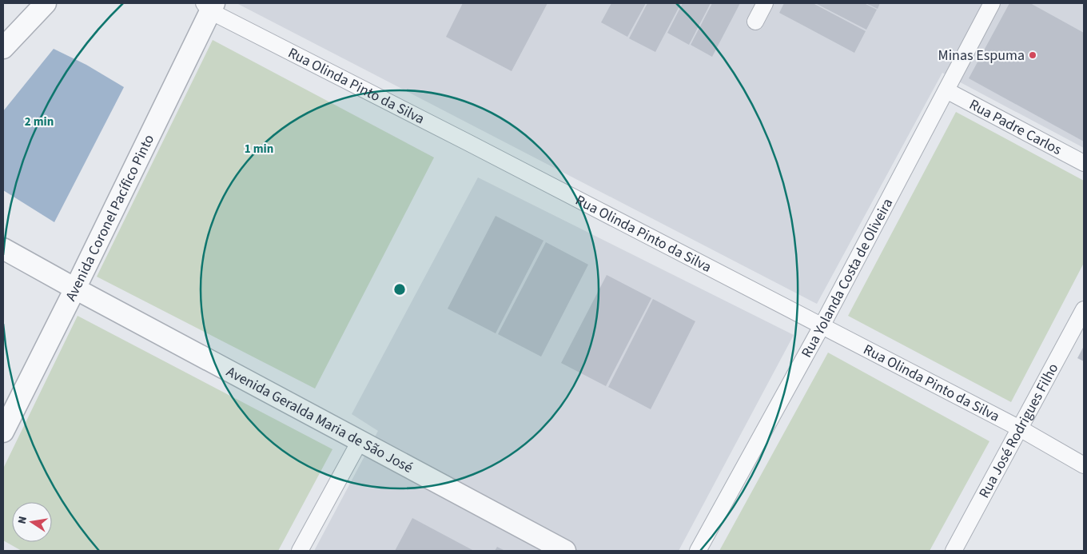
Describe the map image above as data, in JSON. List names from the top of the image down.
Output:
{
  "streets": {
    "street": [
      "Rua Olinda Pinto da Silva",
      "Rua Padre Carlos",
      "Avenida Coronel Pacífico Pinto",
      "Rua Yolanda Costa de Oliveira",
      "Avenida Geralda Maria de São José",
      "Rua José Rodrigues Filho"
    ]
  },
  "crossings": [
    ["Rua Olinda Pinto da Silva", "Avenida Coronel Pacífico Pinto"],
    ["Rua Olinda Pinto da Silva", "Rua Yolanda Costa de Oliveira"],
    ["Rua Olinda Pinto da Silva", "Rua José Rodrigues Filho"],
    ["Rua Padre Carlos", "Rua Yolanda Costa de Oliveira"],
    ["Avenida Coronel Pacífico Pinto", "Avenida Geralda Maria de São José"]
  ],
  "places": ["Minas Espuma"],
  "north": "left",
  "rings": ["2 min", "1 min"]
}
